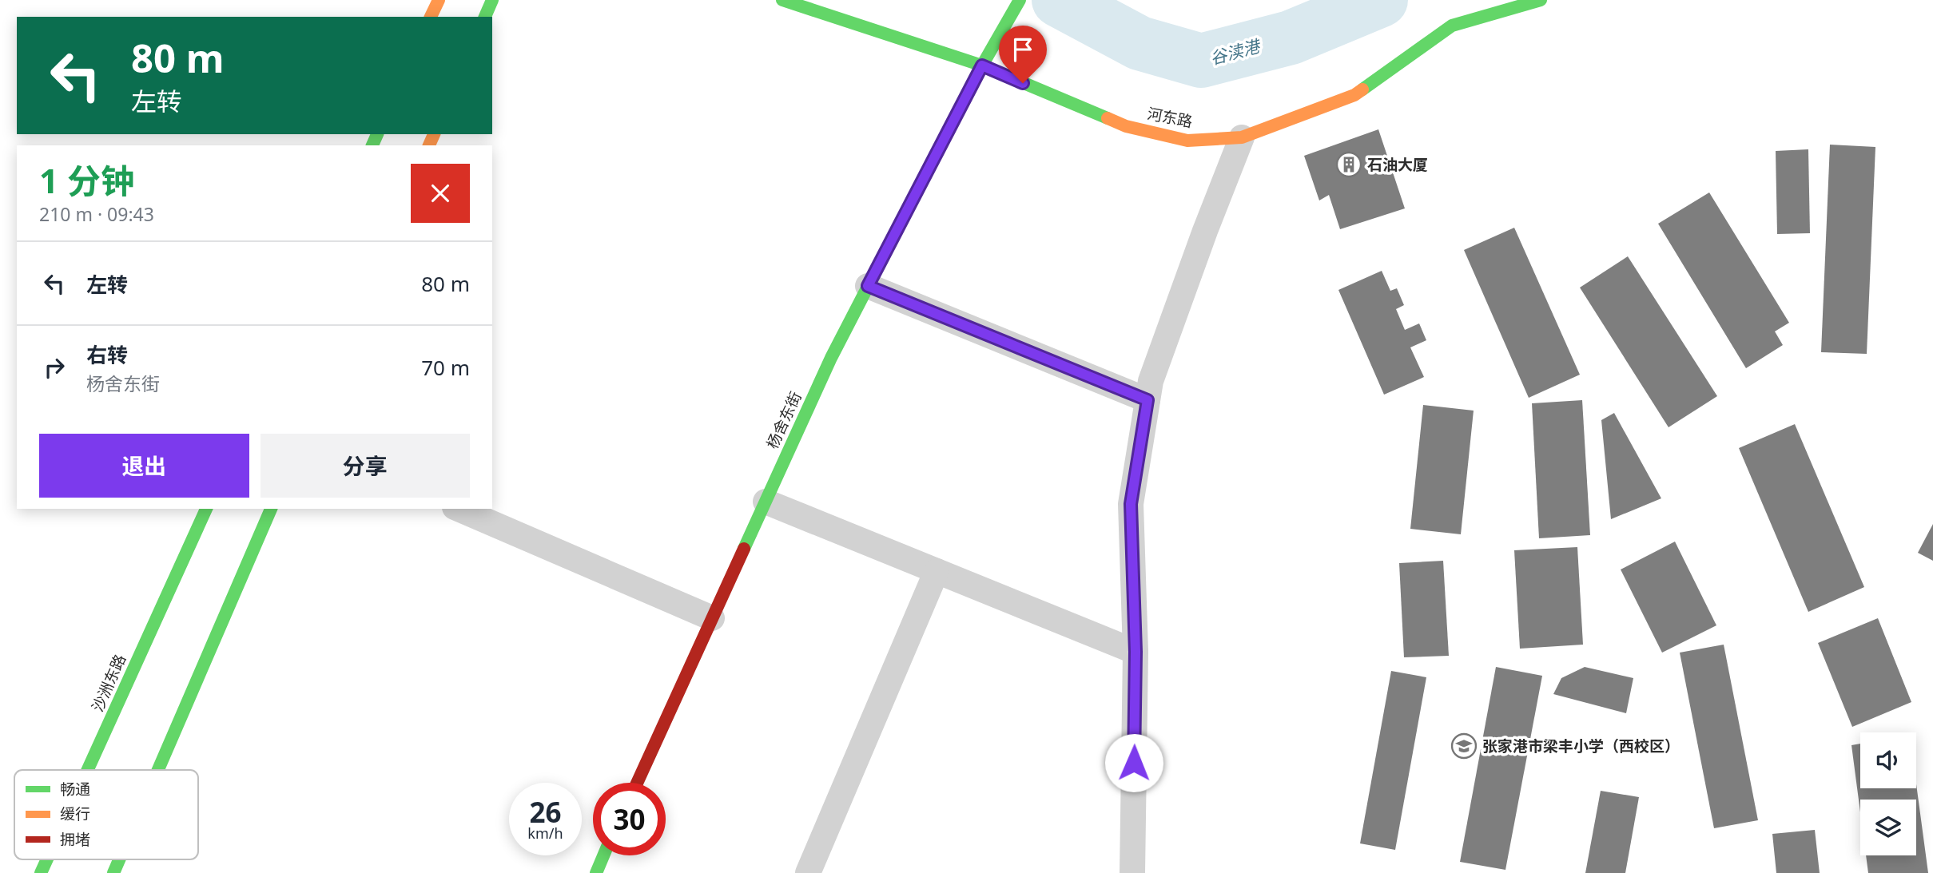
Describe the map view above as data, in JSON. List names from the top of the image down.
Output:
{
  "streets": {
    "street": ["河东路", "杨舍东街", "沙洲东路"]
  },
  "crossings": [
    ["河东路", "杨舍东街"]
  ],
  "water": ["谷渎港"],
  "places": {
    "building": ["石油大厦"],
    "school or university": ["张家港市梁丰小学（西校区）"]
  },
  "legend": ["畅通", "缓行", "拥堵"],
  "page": {
    "turn": ["80 m", "左转"],
    "heading": ["1 分钟", "210 m · 09:43"],
    "list": [
      {
        "name": "左转",
        "value": "80 m"
      },
      {
        "name": "右转",
        "note": "杨舍东街",
        "value": "70 m"
      }
    ],
    "buttons": ["退出", "分享"],
    "speed": "26 km/h",
    "limit": "30"
  }
}
